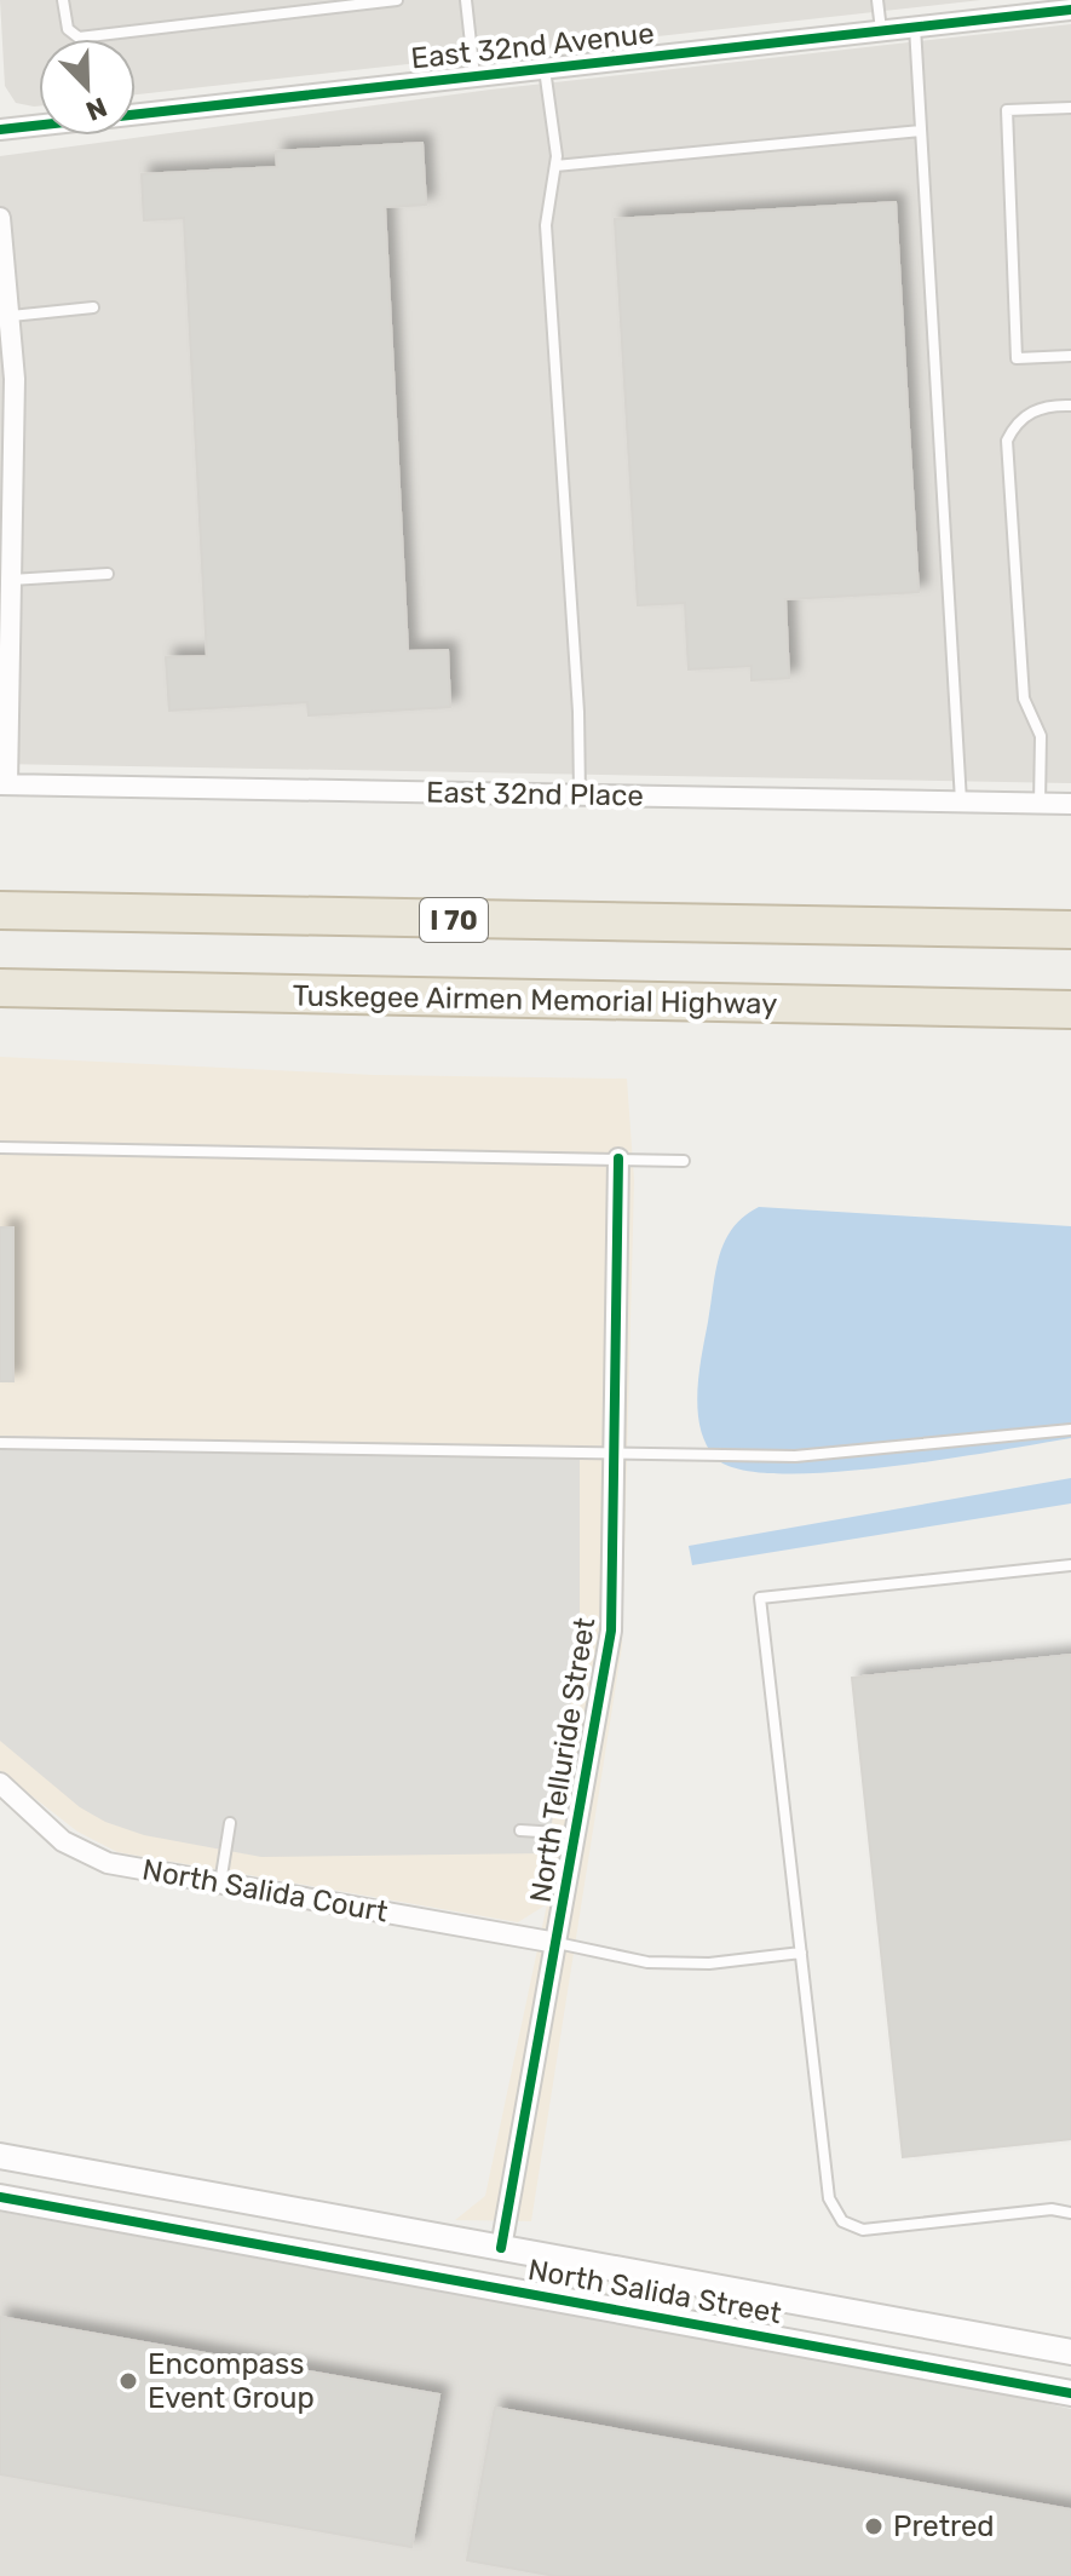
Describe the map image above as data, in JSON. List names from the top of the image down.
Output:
{
  "streets": {
    "highway": ["I 70", "Tuskegee Airmen Memorial Highway"],
    "street": [
      "East 32nd Avenue",
      "East 32nd Place",
      "North Telluride Street",
      "North Salida Court",
      "North Salida Street"
    ]
  },
  "crossings": [
    ["North Telluride Street", "North Salida Court"],
    ["North Telluride Street", "North Salida Street"]
  ],
  "places": ["Encompass Event Group", "Pretred"],
  "north": "bottom right"
}
